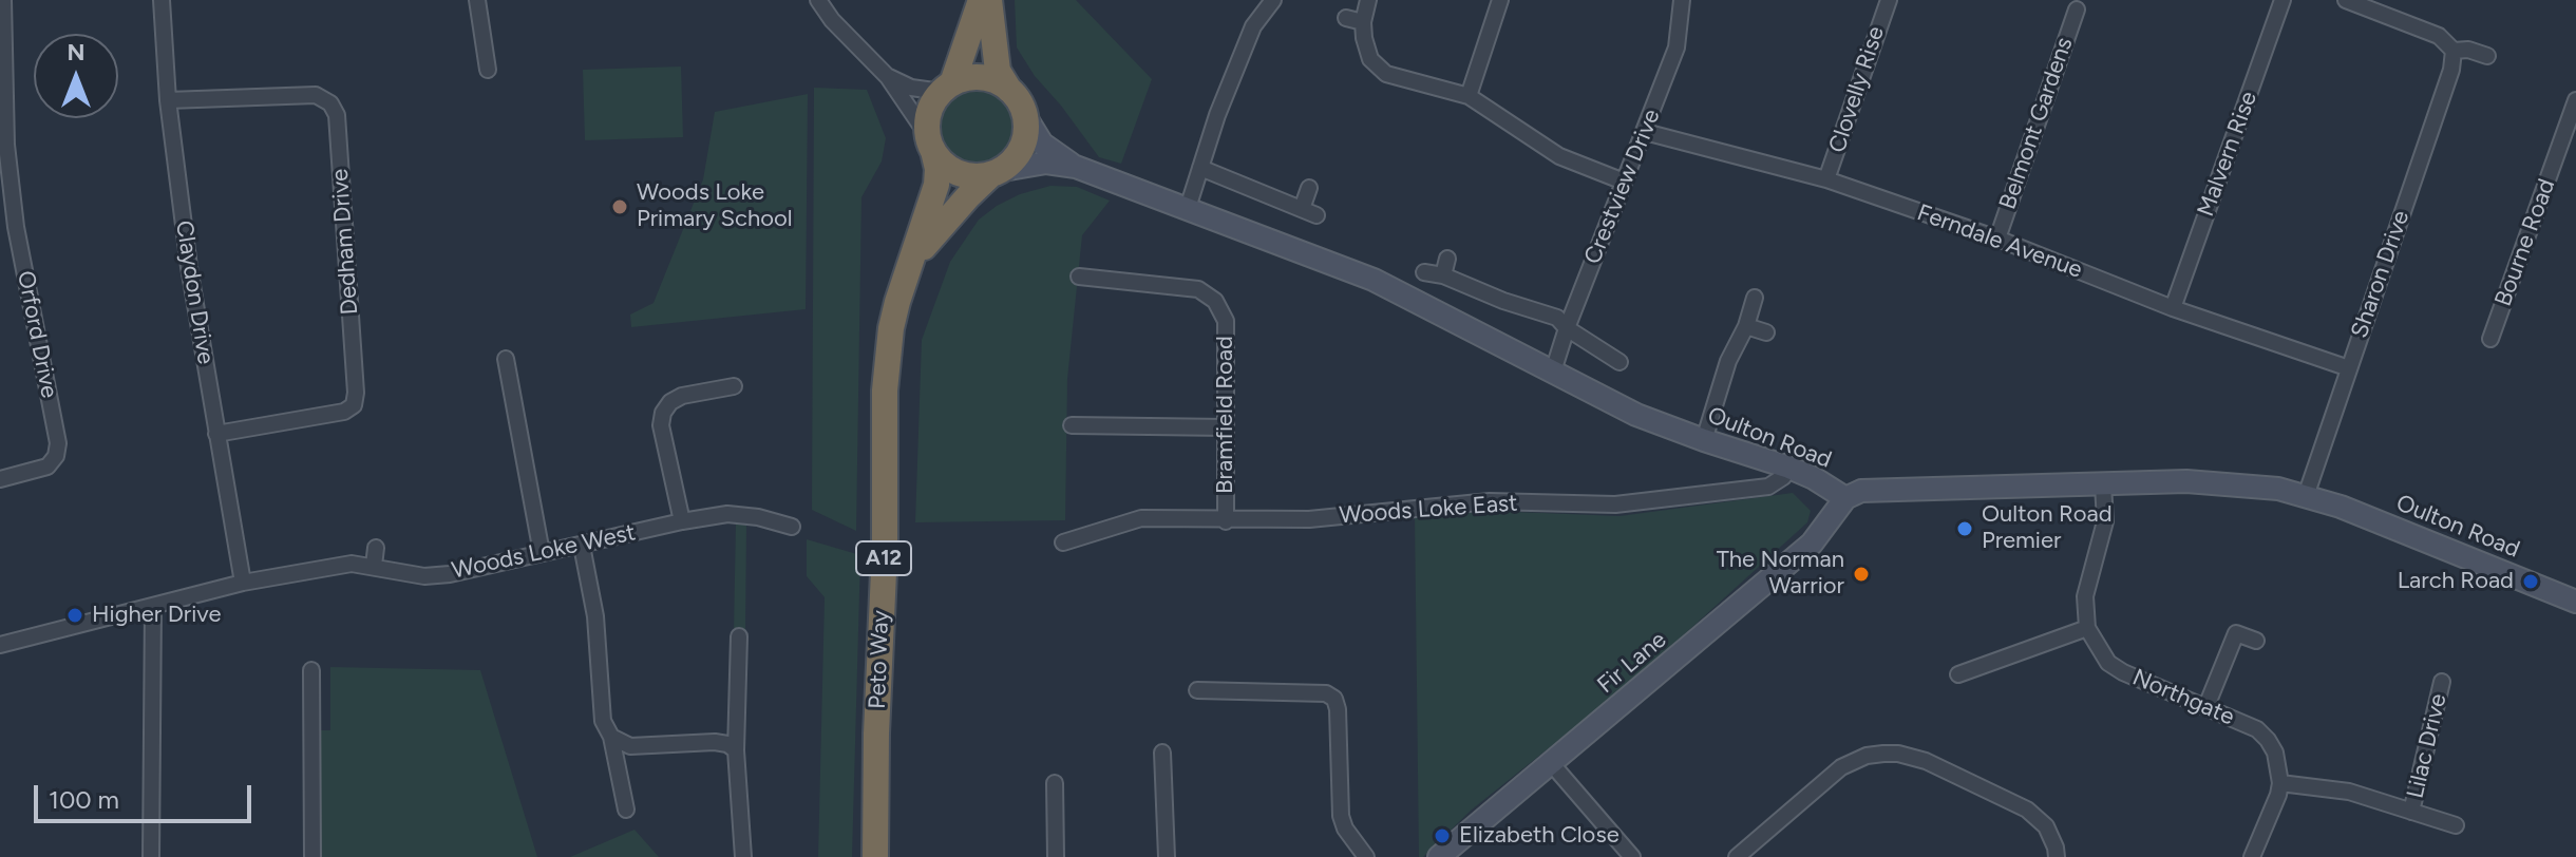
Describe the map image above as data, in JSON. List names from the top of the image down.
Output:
{
  "streets": {
    "highway": ["A12", "Peto Way"],
    "main road": ["Oulton Road", "Fir Lane"],
    "street": [
      "Clovelly Rise",
      "Belmont Gardens",
      "Malvern Rise",
      "Crestview Drive",
      "Dedham Drive",
      "Ferndale Avenue",
      "Bourne Road",
      "Sharon Drive",
      "Claydon Drive",
      "Orford Drive",
      "Bramfield Road",
      "Woods Loke East",
      "Woods Loke West",
      "Northgate",
      "Lilac Drive"
    ]
  },
  "crossings": [
    ["Clovelly Rise", "Ferndale Avenue"],
    ["Belmont Gardens", "Ferndale Avenue"],
    ["Malvern Rise", "Ferndale Avenue"],
    ["Crestview Drive", "Ferndale Avenue"],
    ["Crestview Drive", "Oulton Road"],
    ["Dedham Drive", "Claydon Drive"],
    ["Ferndale Avenue", "Sharon Drive"],
    ["Sharon Drive", "Oulton Road"],
    ["Claydon Drive", "Woods Loke West"],
    ["Bramfield Road", "Woods Loke East"],
    ["Oulton Road", "Woods Loke East"],
    ["Oulton Road", "Peto Way"],
    ["Oulton Road", "Fir Lane"],
    ["Northgate", "Lilac Drive"]
  ],
  "places": [
    "Woods Loke Primary School",
    "Oulton Road Premier",
    "The Norman Warrior",
    "Larch Road",
    "Higher Drive",
    "Elizabeth Close"
  ],
  "scale_bar": "100 m",
  "north": "top"
}
